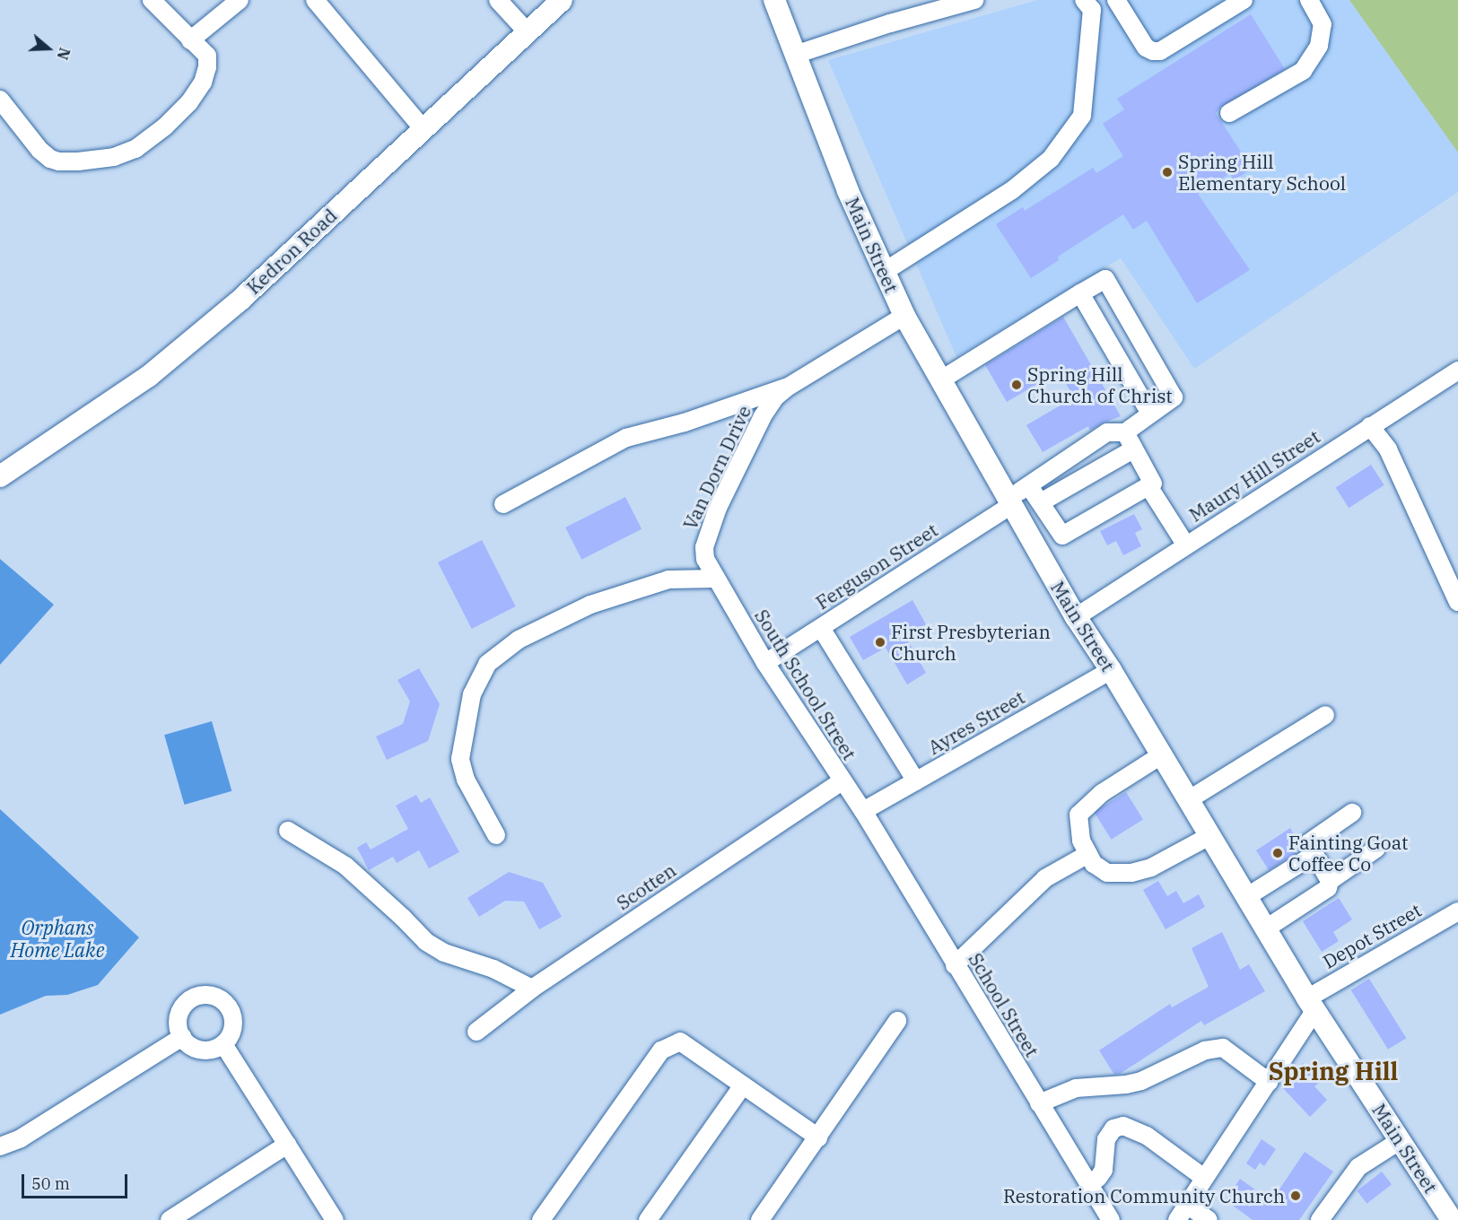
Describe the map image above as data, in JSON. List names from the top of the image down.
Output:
{
  "streets": {
    "main road": ["Main Street", "Kedron Road"],
    "street": [
      "Van Dorn Drive",
      "Maury Hill Street",
      "Ferguson Street",
      "South School Street",
      "Ayres Street",
      "Scotten",
      "Depot Street",
      "School Street"
    ]
  },
  "crossings": [
    ["Main Street", "Van Dorn Drive"],
    ["Main Street", "Maury Hill Street"],
    ["Main Street", "Ferguson Street"],
    ["Main Street", "Ayres Street"],
    ["Main Street", "Depot Street"],
    ["Van Dorn Drive", "South School Street"],
    ["Ferguson Street", "South School Street"],
    ["South School Street", "Ayres Street"],
    ["South School Street", "Scotten"],
    ["South School Street", "School Street"],
    ["Ayres Street", "School Street"]
  ],
  "districts": ["Spring Hill"],
  "water": ["Orphans Home Lake"],
  "places": [
    "Spring Hill Elementary School",
    "Spring Hill Church of Christ",
    "First Presbyterian Church",
    "Fainting Goat Coffee Co",
    "Restoration Community Church"
  ],
  "scale_bar": "50 m",
  "north": "right"
}
